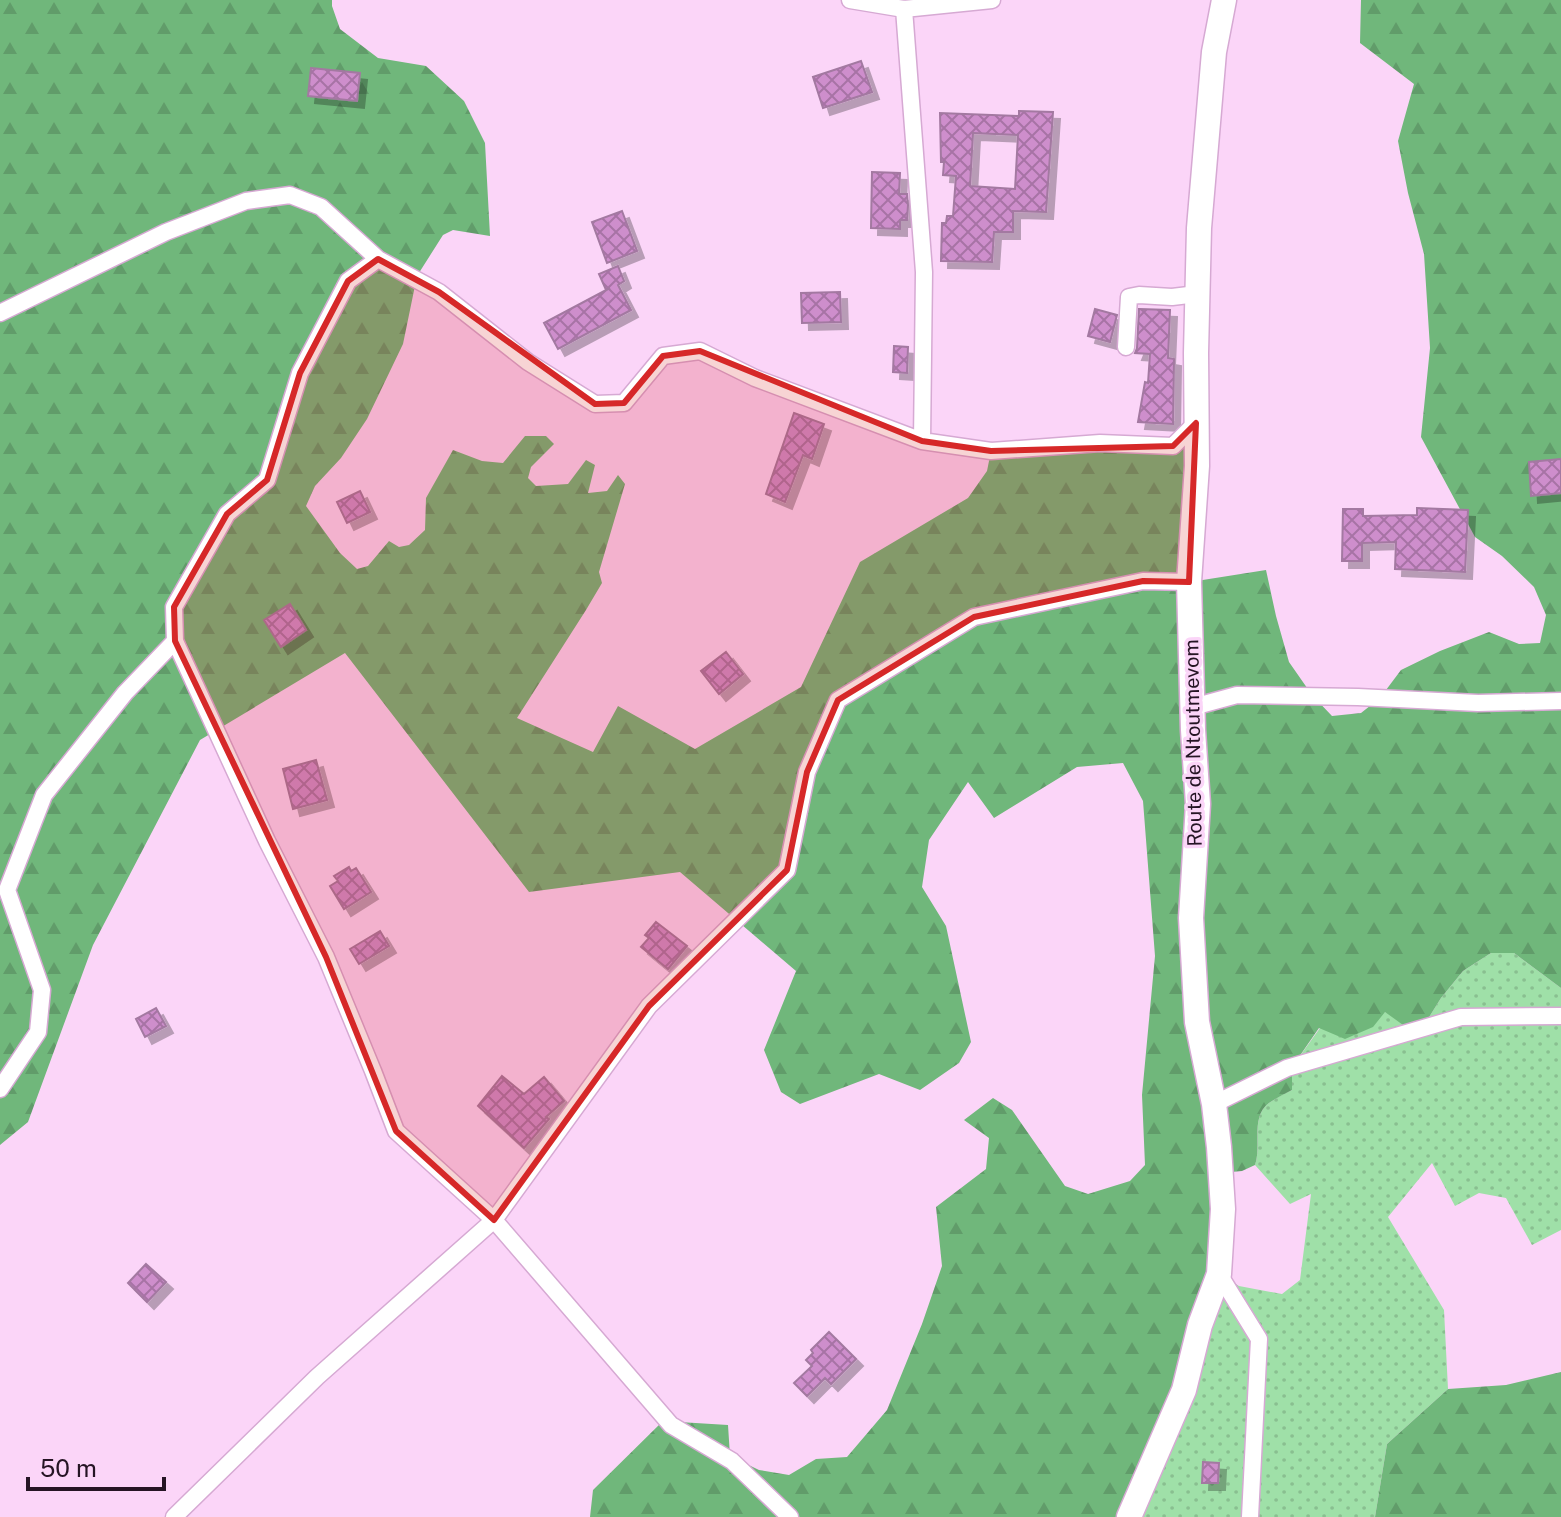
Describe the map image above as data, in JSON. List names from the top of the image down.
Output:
{
  "streets": {
    "street": ["Route de Ntoutmevom"]
  },
  "scale_bar": "50 m"
}
